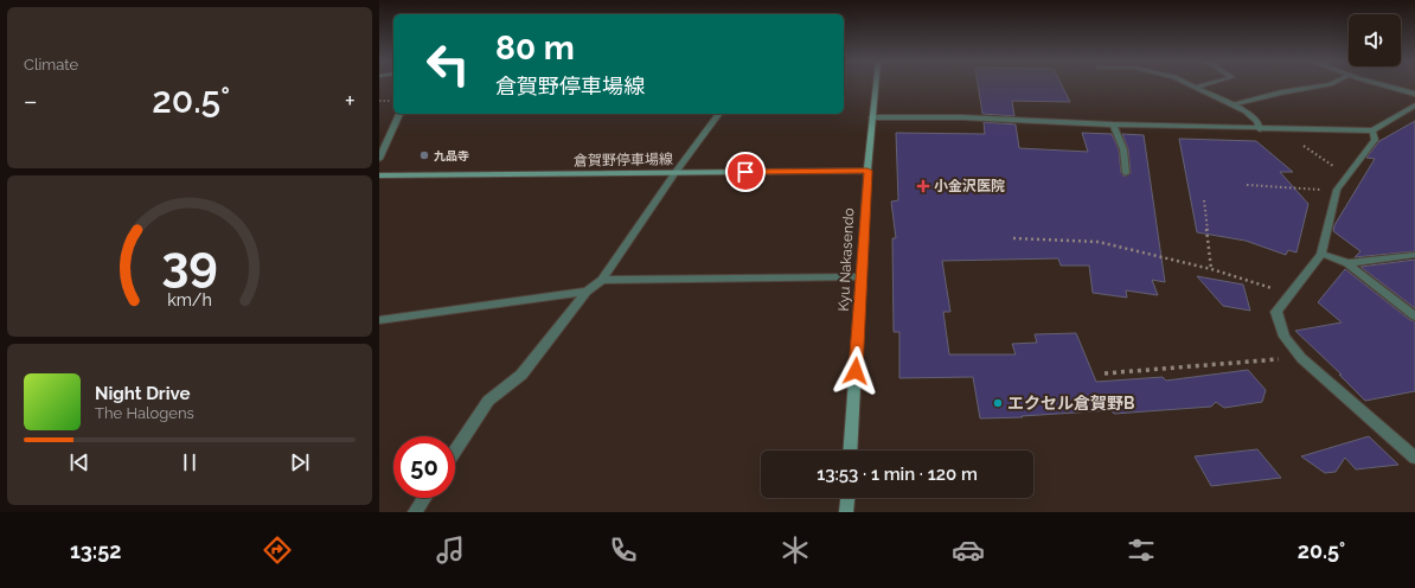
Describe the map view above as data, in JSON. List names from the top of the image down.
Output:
{
  "streets": {
    "main road": ["倉賀野停車場線", "Kyu Nakasendo"]
  },
  "crossings": [
    ["倉賀野停車場線", "Kyu Nakasendo"]
  ],
  "places": {
    "other": ["九品寺", "エクセル倉賀野B"],
    "health": ["小金沢医院"]
  },
  "page": {
    "tile": "Climate",
    "turn": ["80 m", "倉賀野停車場線"],
    "heat": ["−", "20.5°", "+"],
    "song": ["Night Drive", "The Halogens"],
    "limit": "50",
    "trip": "13:53 · 1 min · 120 m",
    "tabs": ["13:52", "20.5°"],
    "gauge": ["39", "km/h"]
  }
}
